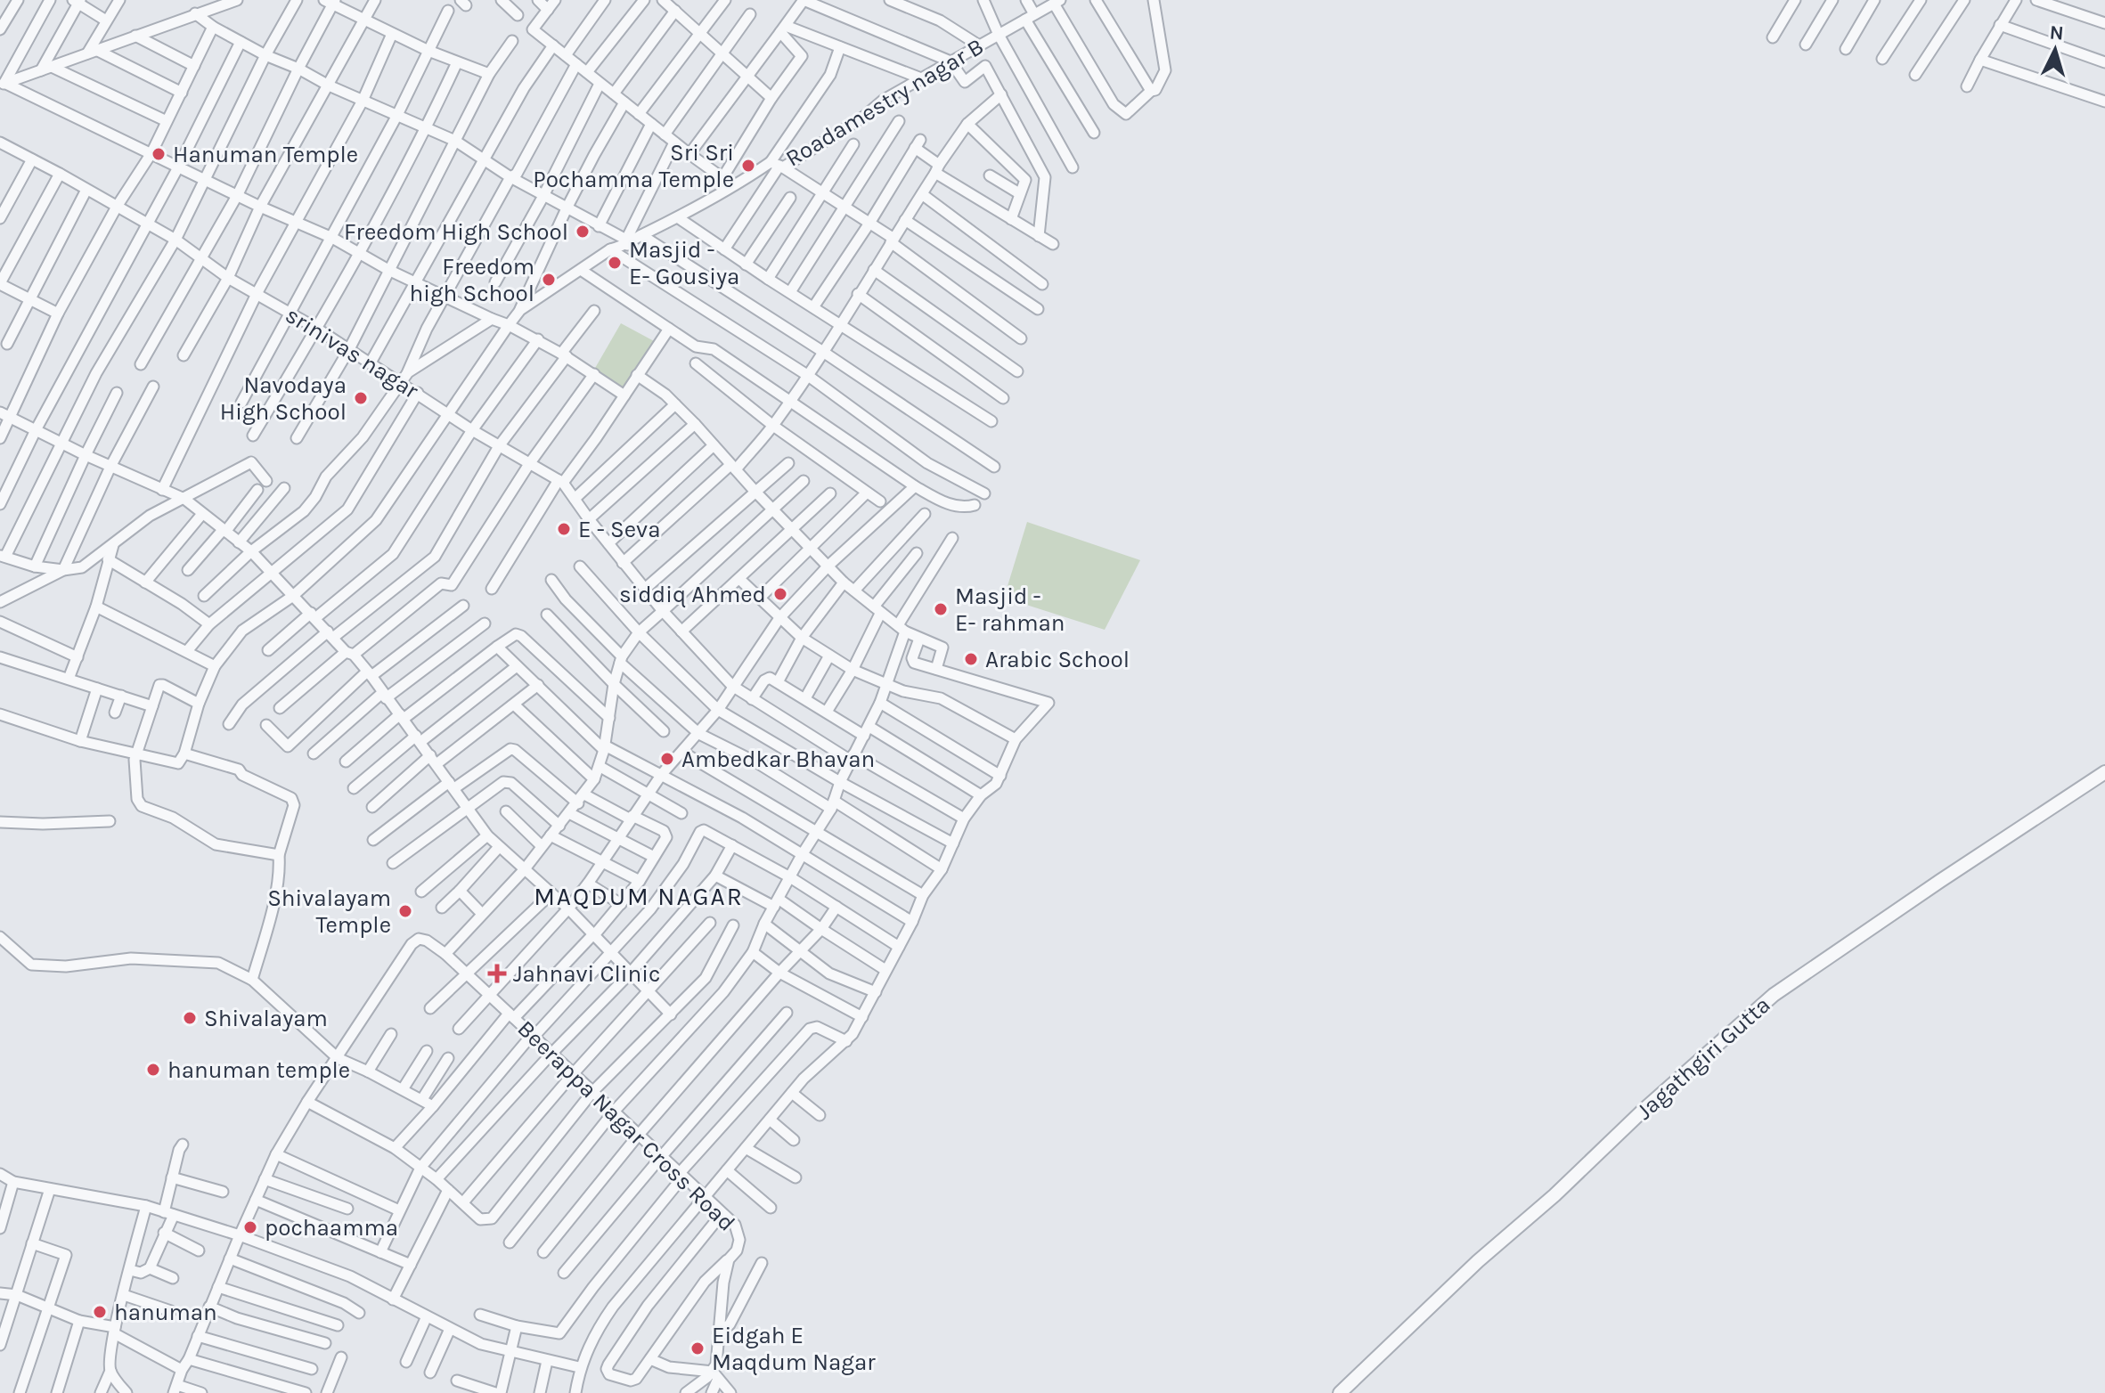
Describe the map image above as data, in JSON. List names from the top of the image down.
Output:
{
  "streets": {
    "street": [
      "Roadamestry nagar B",
      "srinivas nagar",
      "Jagathgiri Gutta",
      "Beerappa Nagar Cross Road"
    ]
  },
  "crossings": [
    ["Roadamestry nagar B", "srinivas nagar"]
  ],
  "districts": ["MAQDUM NAGAR"],
  "places": {
    "other": [
      "Hanuman Temple",
      "Sri Sri Pochamma Temple",
      "Freedom High School",
      "Masjid - E- Gousiya",
      "Freedom high School",
      "Navodaya High School",
      "E - Seva",
      "siddiq Ahmed",
      "Masjid - E- rahman",
      "Arabic School",
      "Ambedkar Bhavan",
      "Shivalayam Temple",
      "Shivalayam",
      "hanuman temple",
      "pochaamma",
      "hanuman",
      "Eidgah E Maqdum Nagar"
    ],
    "health": ["Jahnavi Clinic"]
  },
  "north": "top"
}
